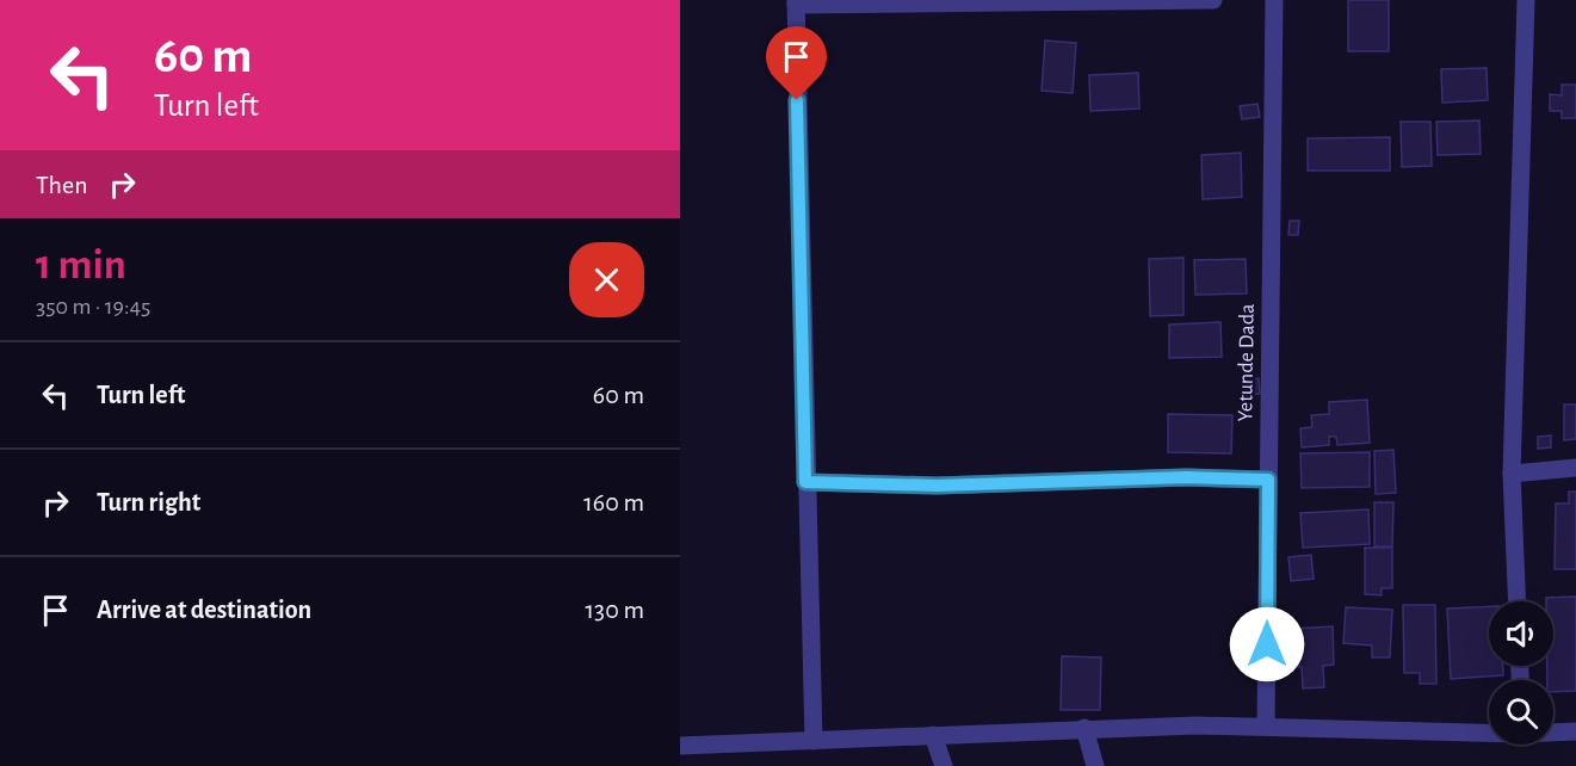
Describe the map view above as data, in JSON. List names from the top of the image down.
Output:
{
  "streets": {
    "street": ["Yetunde Dada"]
  },
  "page": {
    "turn": ["60 m", "Turn left"],
    "then": "Then",
    "heading": ["1 min", "350 m · 19:45"],
    "list": [
      {
        "name": "Turn left",
        "value": "60 m"
      },
      {
        "name": "Turn right",
        "value": "160 m"
      },
      {
        "name": "Arrive at destination",
        "value": "130 m"
      }
    ]
  }
}
